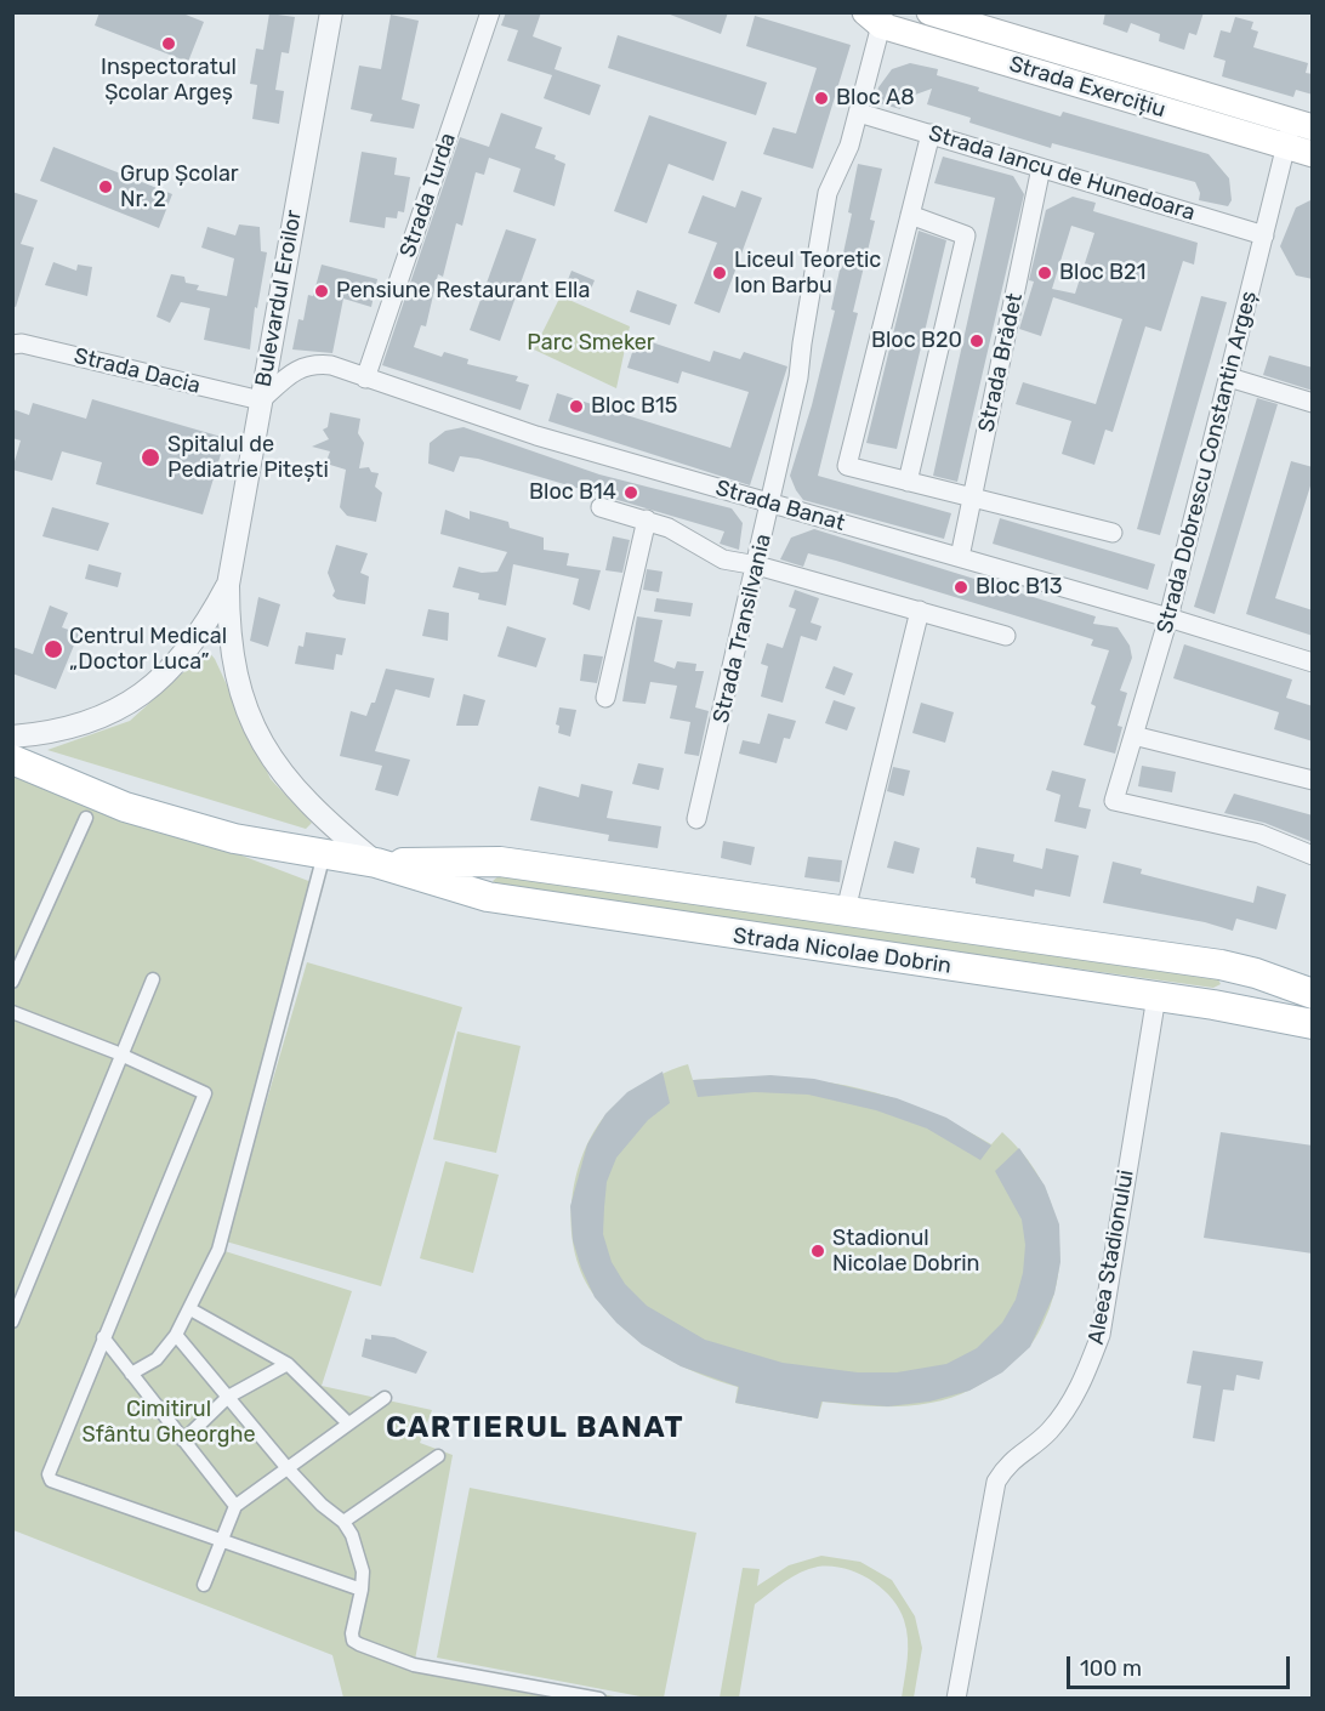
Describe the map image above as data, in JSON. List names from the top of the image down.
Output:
{
  "streets": {
    "main road": ["Strada Exercițiu", "Strada Nicolae Dobrin"],
    "street": [
      "Strada Iancu de Hunedoara",
      "Strada Turda",
      "Bulevardul Eroilor",
      "Strada Brădet",
      "Strada Dacia",
      "Strada Dobrescu Constantin Argeș",
      "Strada Banat",
      "Strada Transilvania",
      "Aleea Stadionului"
    ]
  },
  "crossings": [
    ["Strada Exercițiu", "Strada Dobrescu Constantin Argeș"],
    ["Strada Exercițiu", "Strada Transilvania"],
    ["Strada Iancu de Hunedoara", "Strada Brădet"],
    ["Strada Iancu de Hunedoara", "Strada Dobrescu Constantin Argeș"],
    ["Strada Iancu de Hunedoara", "Strada Transilvania"],
    ["Strada Turda", "Strada Banat"],
    ["Bulevardul Eroilor", "Strada Dacia"],
    ["Bulevardul Eroilor", "Strada Banat"],
    ["Bulevardul Eroilor", "Strada Nicolae Dobrin"],
    ["Strada Brădet", "Strada Banat"],
    ["Strada Dacia", "Strada Banat"],
    ["Strada Dobrescu Constantin Argeș", "Strada Banat"],
    ["Strada Banat", "Strada Transilvania"],
    ["Strada Nicolae Dobrin", "Aleea Stadionului"]
  ],
  "districts": ["CARTIERUL BANAT"],
  "parks": ["Parc Smeker", "Cimitirul Sfântu Gheorghe"],
  "places": [
    "Inspectoratul Școlar Argeș",
    "Bloc A8",
    "Grup Școlar Nr. 2",
    "Liceul Teoretic Ion Barbu",
    "Bloc B21",
    "Pensiune Restaurant Ella",
    "Bloc B20",
    "Bloc B15",
    "Spitalul de Pediatrie Pitești",
    "Bloc B14",
    "Bloc B13",
    "Centrul Medical „Doctor Luca”",
    "Stadionul Nicolae Dobrin"
  ],
  "scale_bar": "100 m"
}
